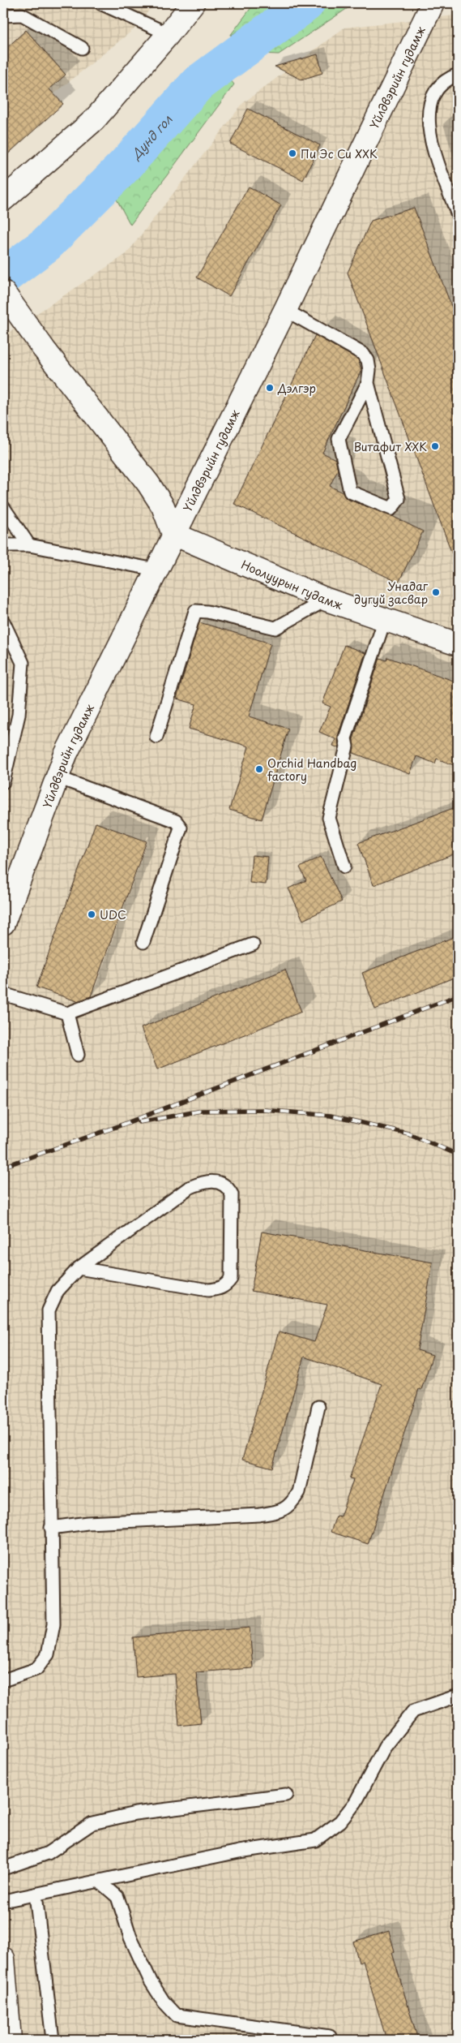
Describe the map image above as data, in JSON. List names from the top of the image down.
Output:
{
  "streets": {
    "main road": ["Yйлдвэрийн гудамж", "Ноолуурын гудамж"]
  },
  "crossings": [
    ["Yйлдвэрийн гудамж", "Ноолуурын гудамж"]
  ],
  "water": ["Дунд гол"],
  "places": [
    "Пи Эс Си ХХК",
    "Дэлгэр",
    "Витафит ХХК",
    "Унадаг дугуй засвар",
    "Orchid Handbag factory",
    "UDC"
  ]
}
